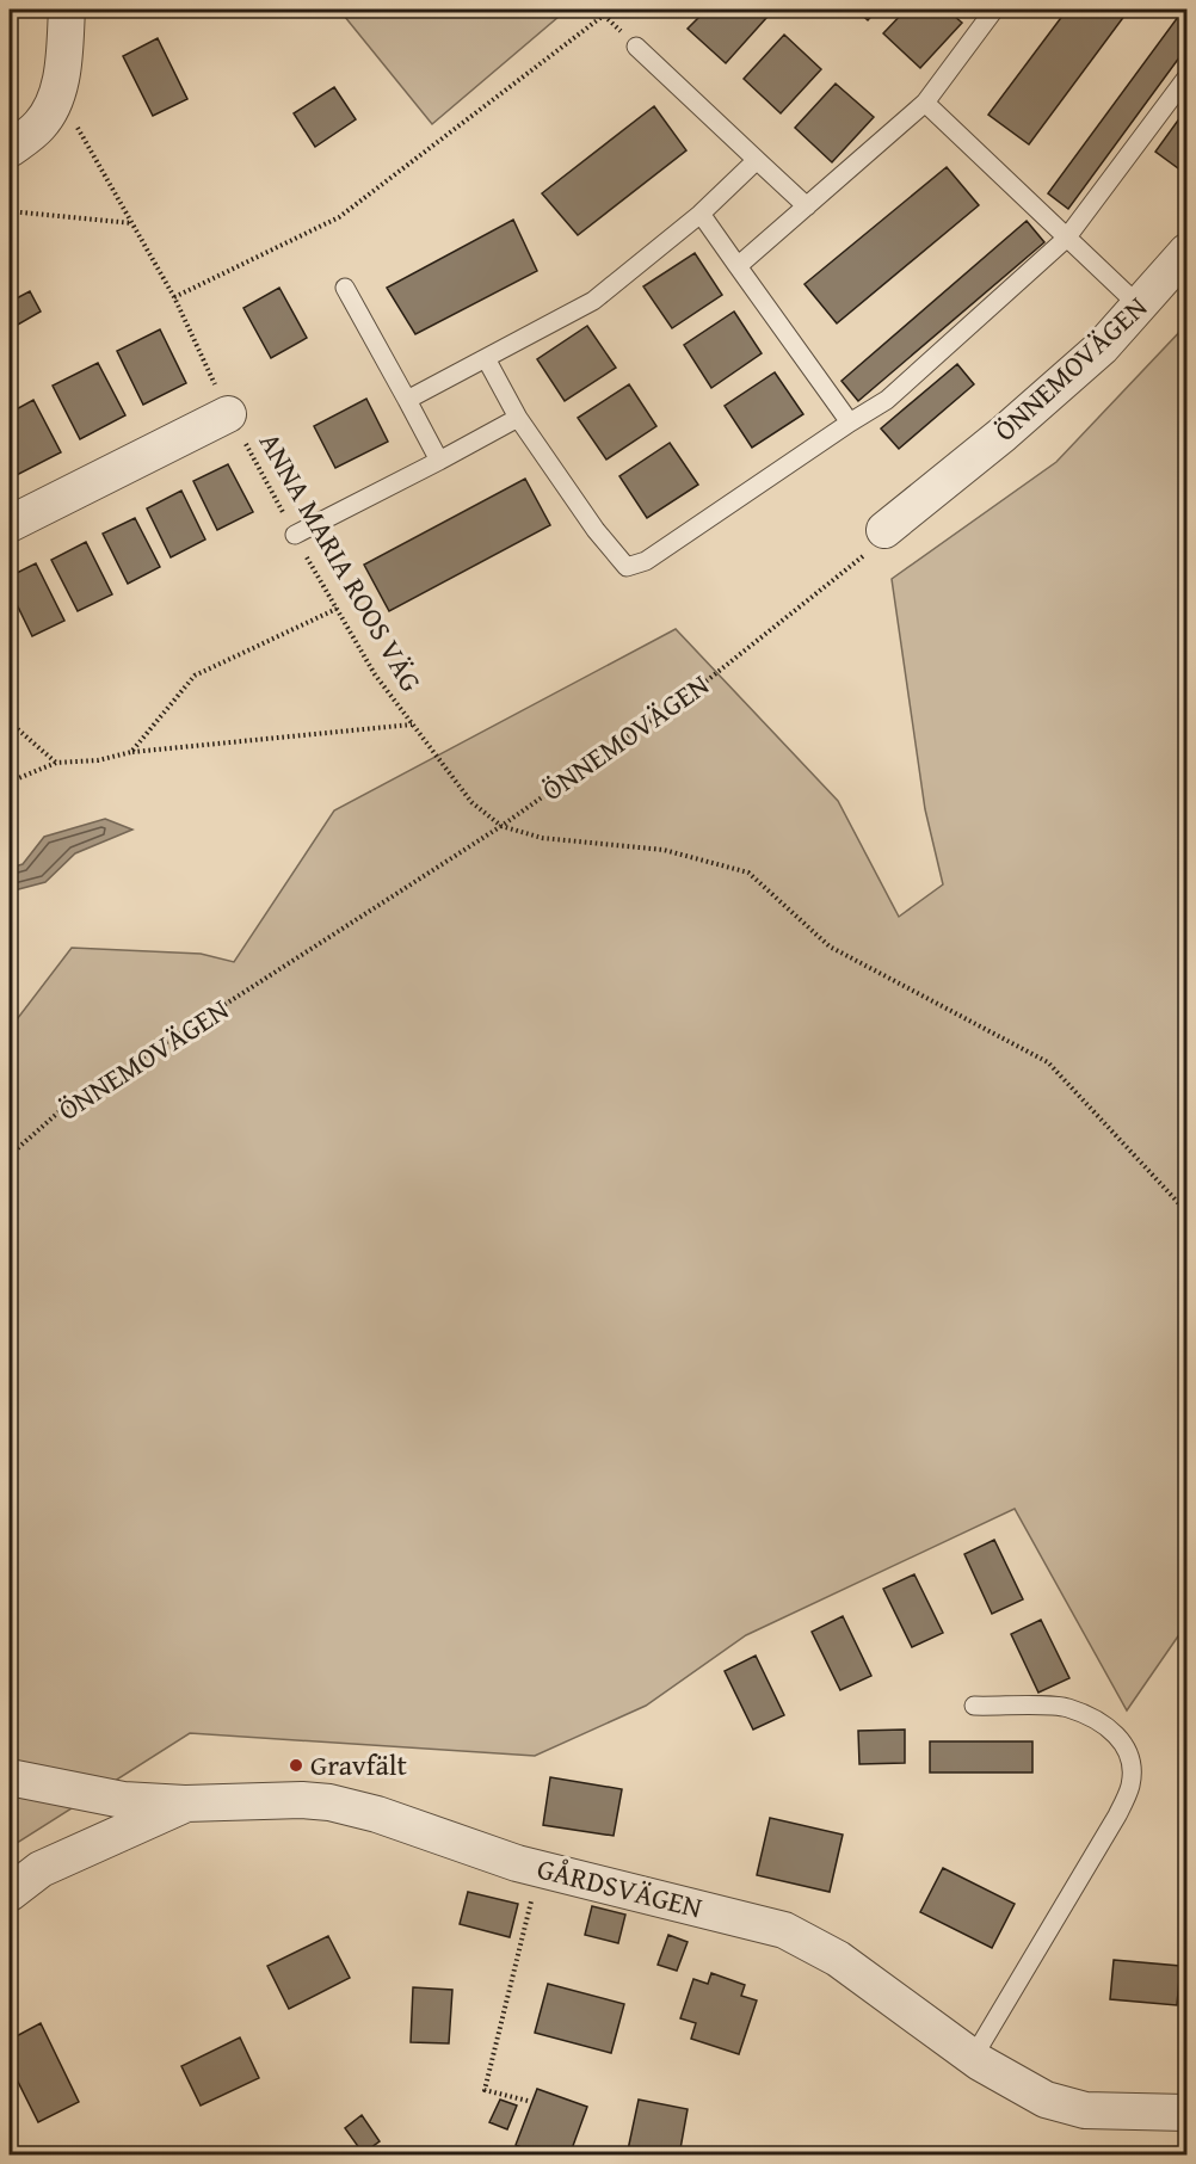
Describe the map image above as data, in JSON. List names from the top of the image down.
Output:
{
  "streets": {
    "street": ["ÖNNEMOVÄGEN", "GÅRDSVÄGEN"],
    "path": ["ANNA MARIA ROOS VÄG"]
  },
  "crossings": [
    ["ÖNNEMOVÄGEN", "ANNA MARIA ROOS VÄG"]
  ],
  "places": ["Gravfält"]
}
